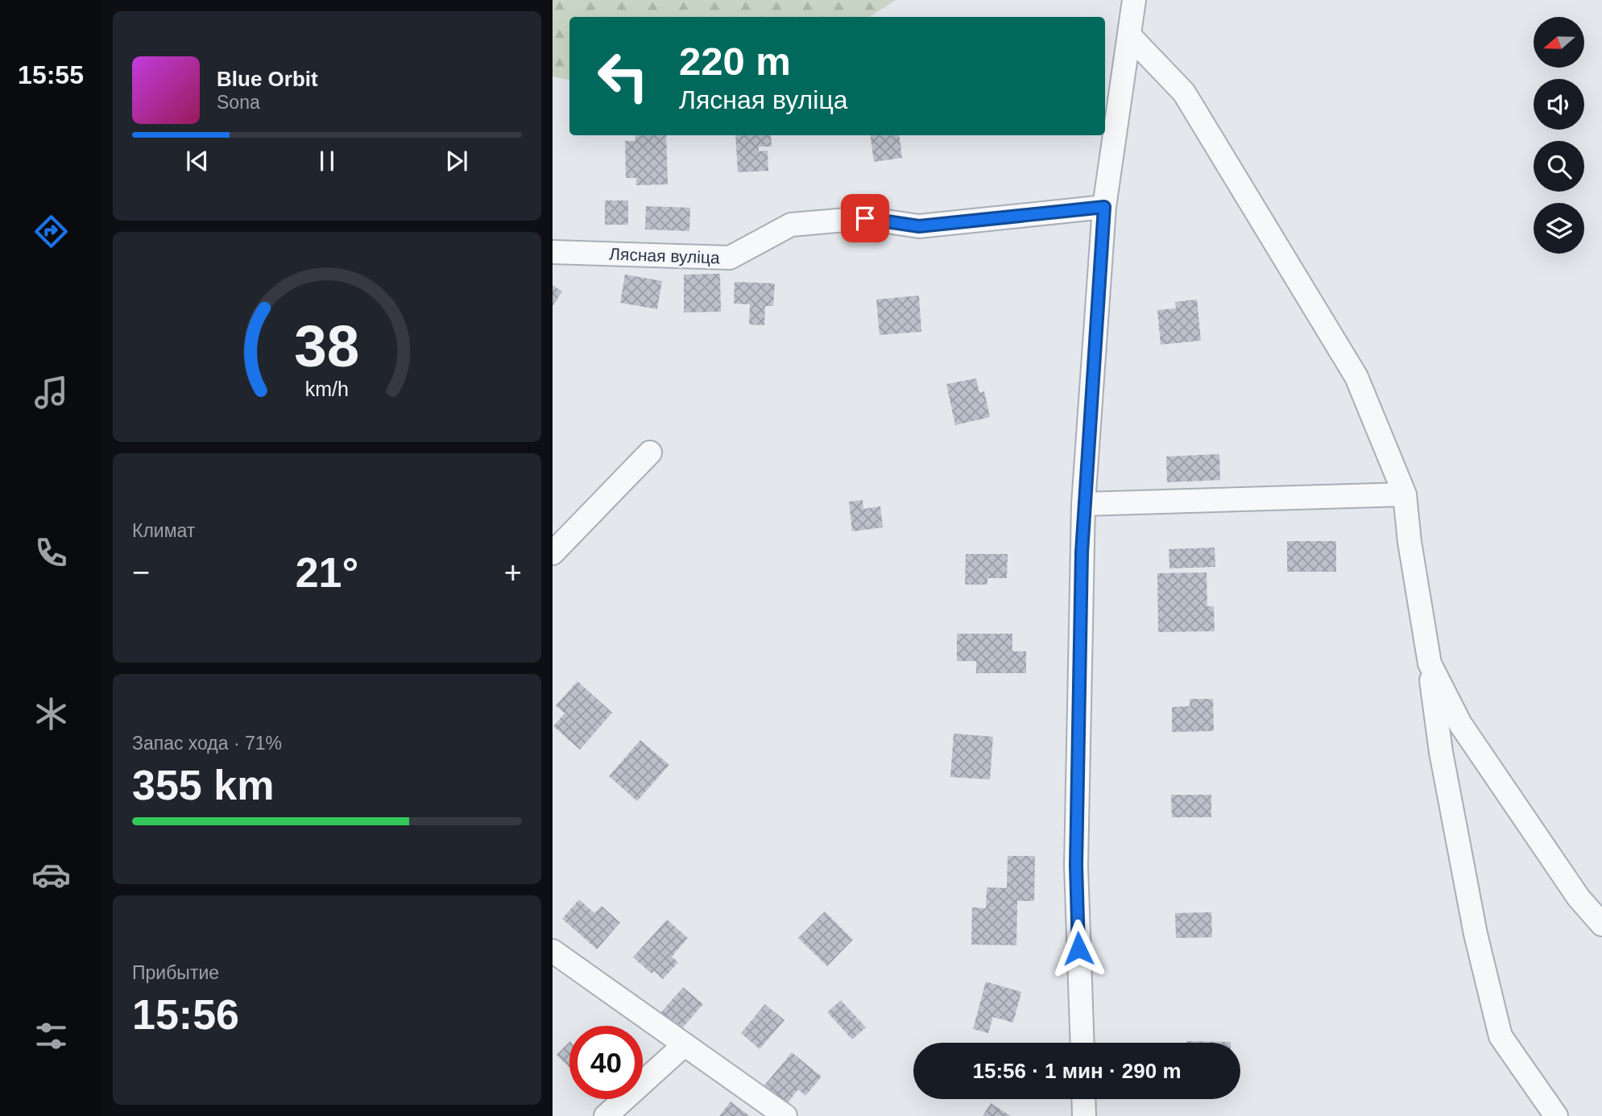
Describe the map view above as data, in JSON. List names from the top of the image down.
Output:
{
  "streets": {
    "street": ["Лясная вуліца"]
  },
  "north": "left",
  "page": {
    "tabs": "15:55",
    "turn": ["220 m", "Лясная вуліца"],
    "song": ["Blue Orbit", "Sona"],
    "tile": [
      "Климат",
      ["Запас хода · 71%", "355 km"],
      ["Прибытие", "15:56"]
    ],
    "heat": ["−", "21°", "+"],
    "limit": "40",
    "trip": "15:56 · 1 мин · 290 m",
    "gauge": ["38", "km/h"]
  }
}
